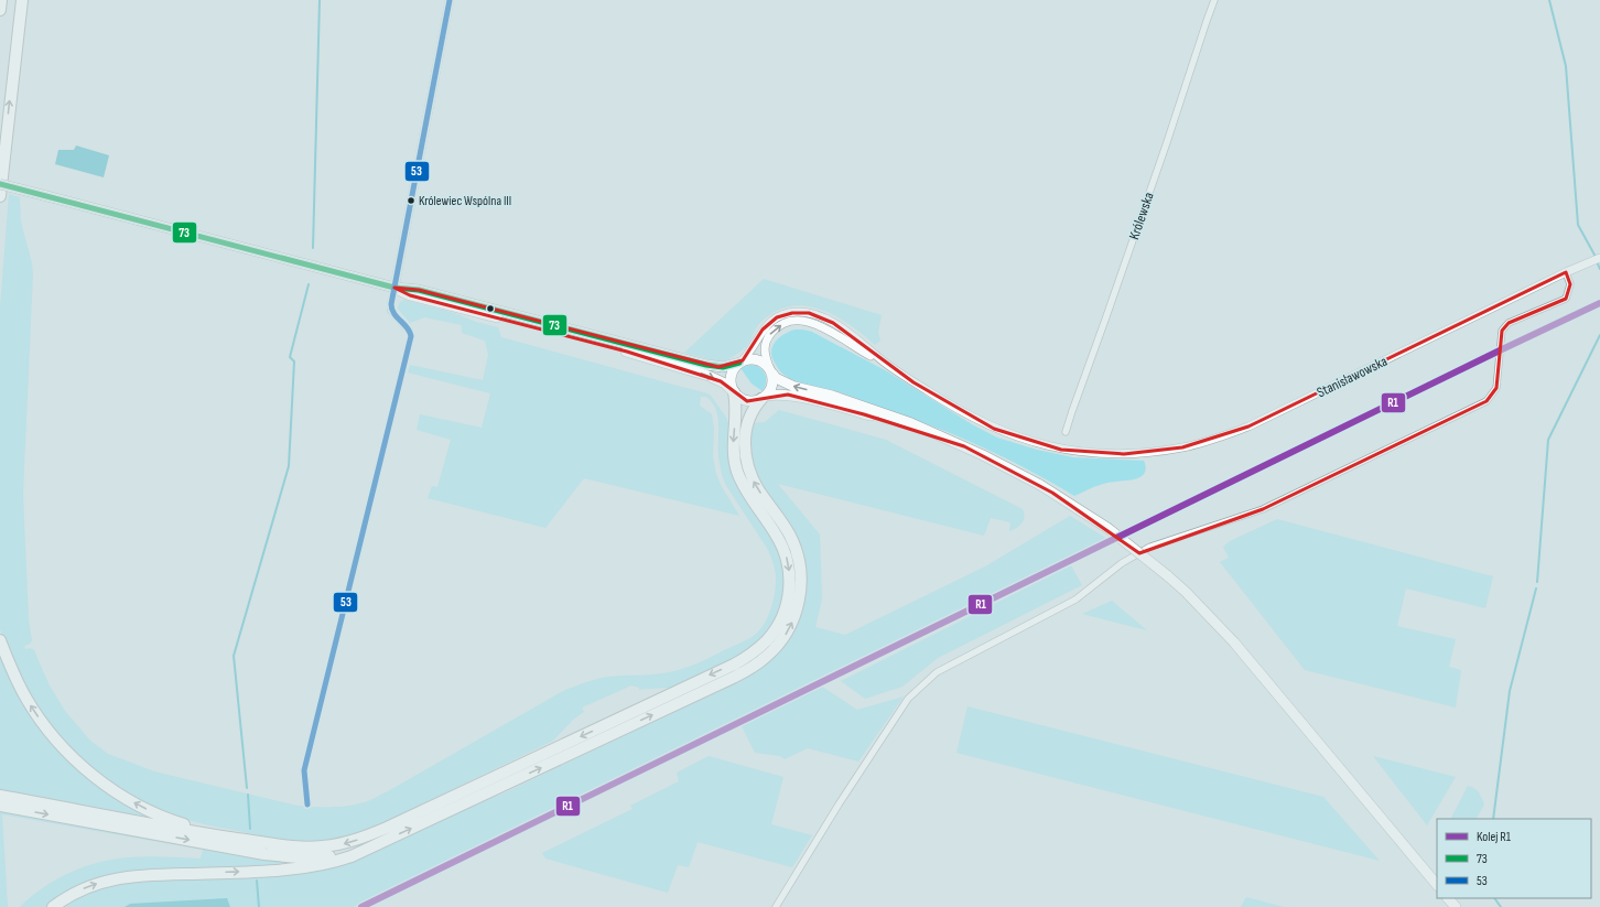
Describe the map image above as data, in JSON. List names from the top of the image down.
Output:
{
  "streets": {
    "street": ["Królewska", "Stanisławowska"]
  },
  "places": ["Królewiec Wspólna III"],
  "lines": ["transit line 53", "transit line 73", "rail line R1"],
  "legend": ["Kolej R1", "73", "53"]
}
